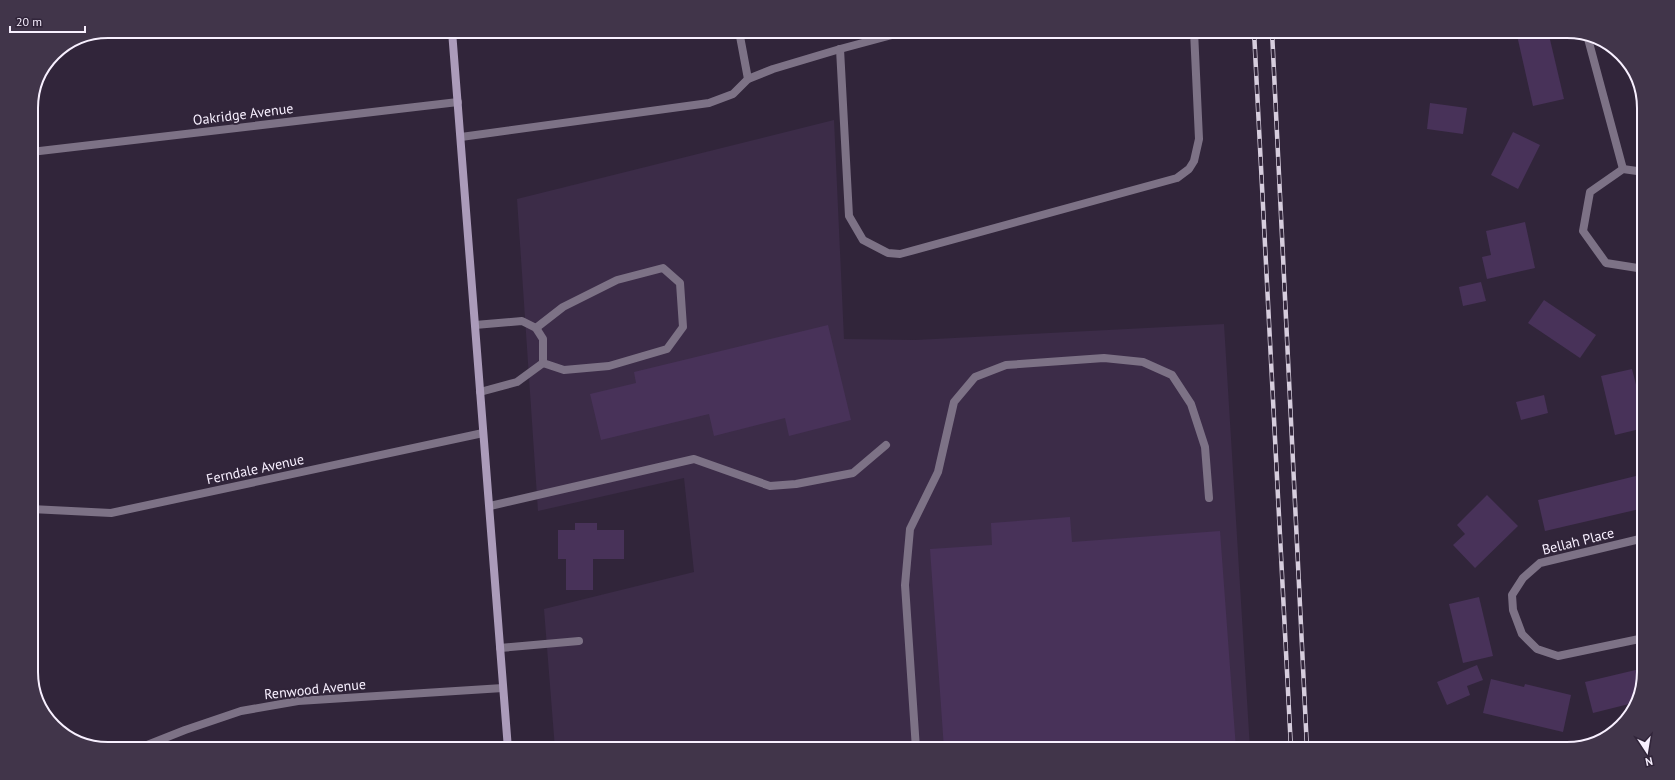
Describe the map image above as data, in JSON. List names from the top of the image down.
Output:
{
  "streets": {
    "street": [
      "Oakridge Avenue",
      "Ferndale Avenue",
      "Bellah Place",
      "Renwood Avenue"
    ]
  },
  "scale_bar": "20 m",
  "north": "bottom"
}
